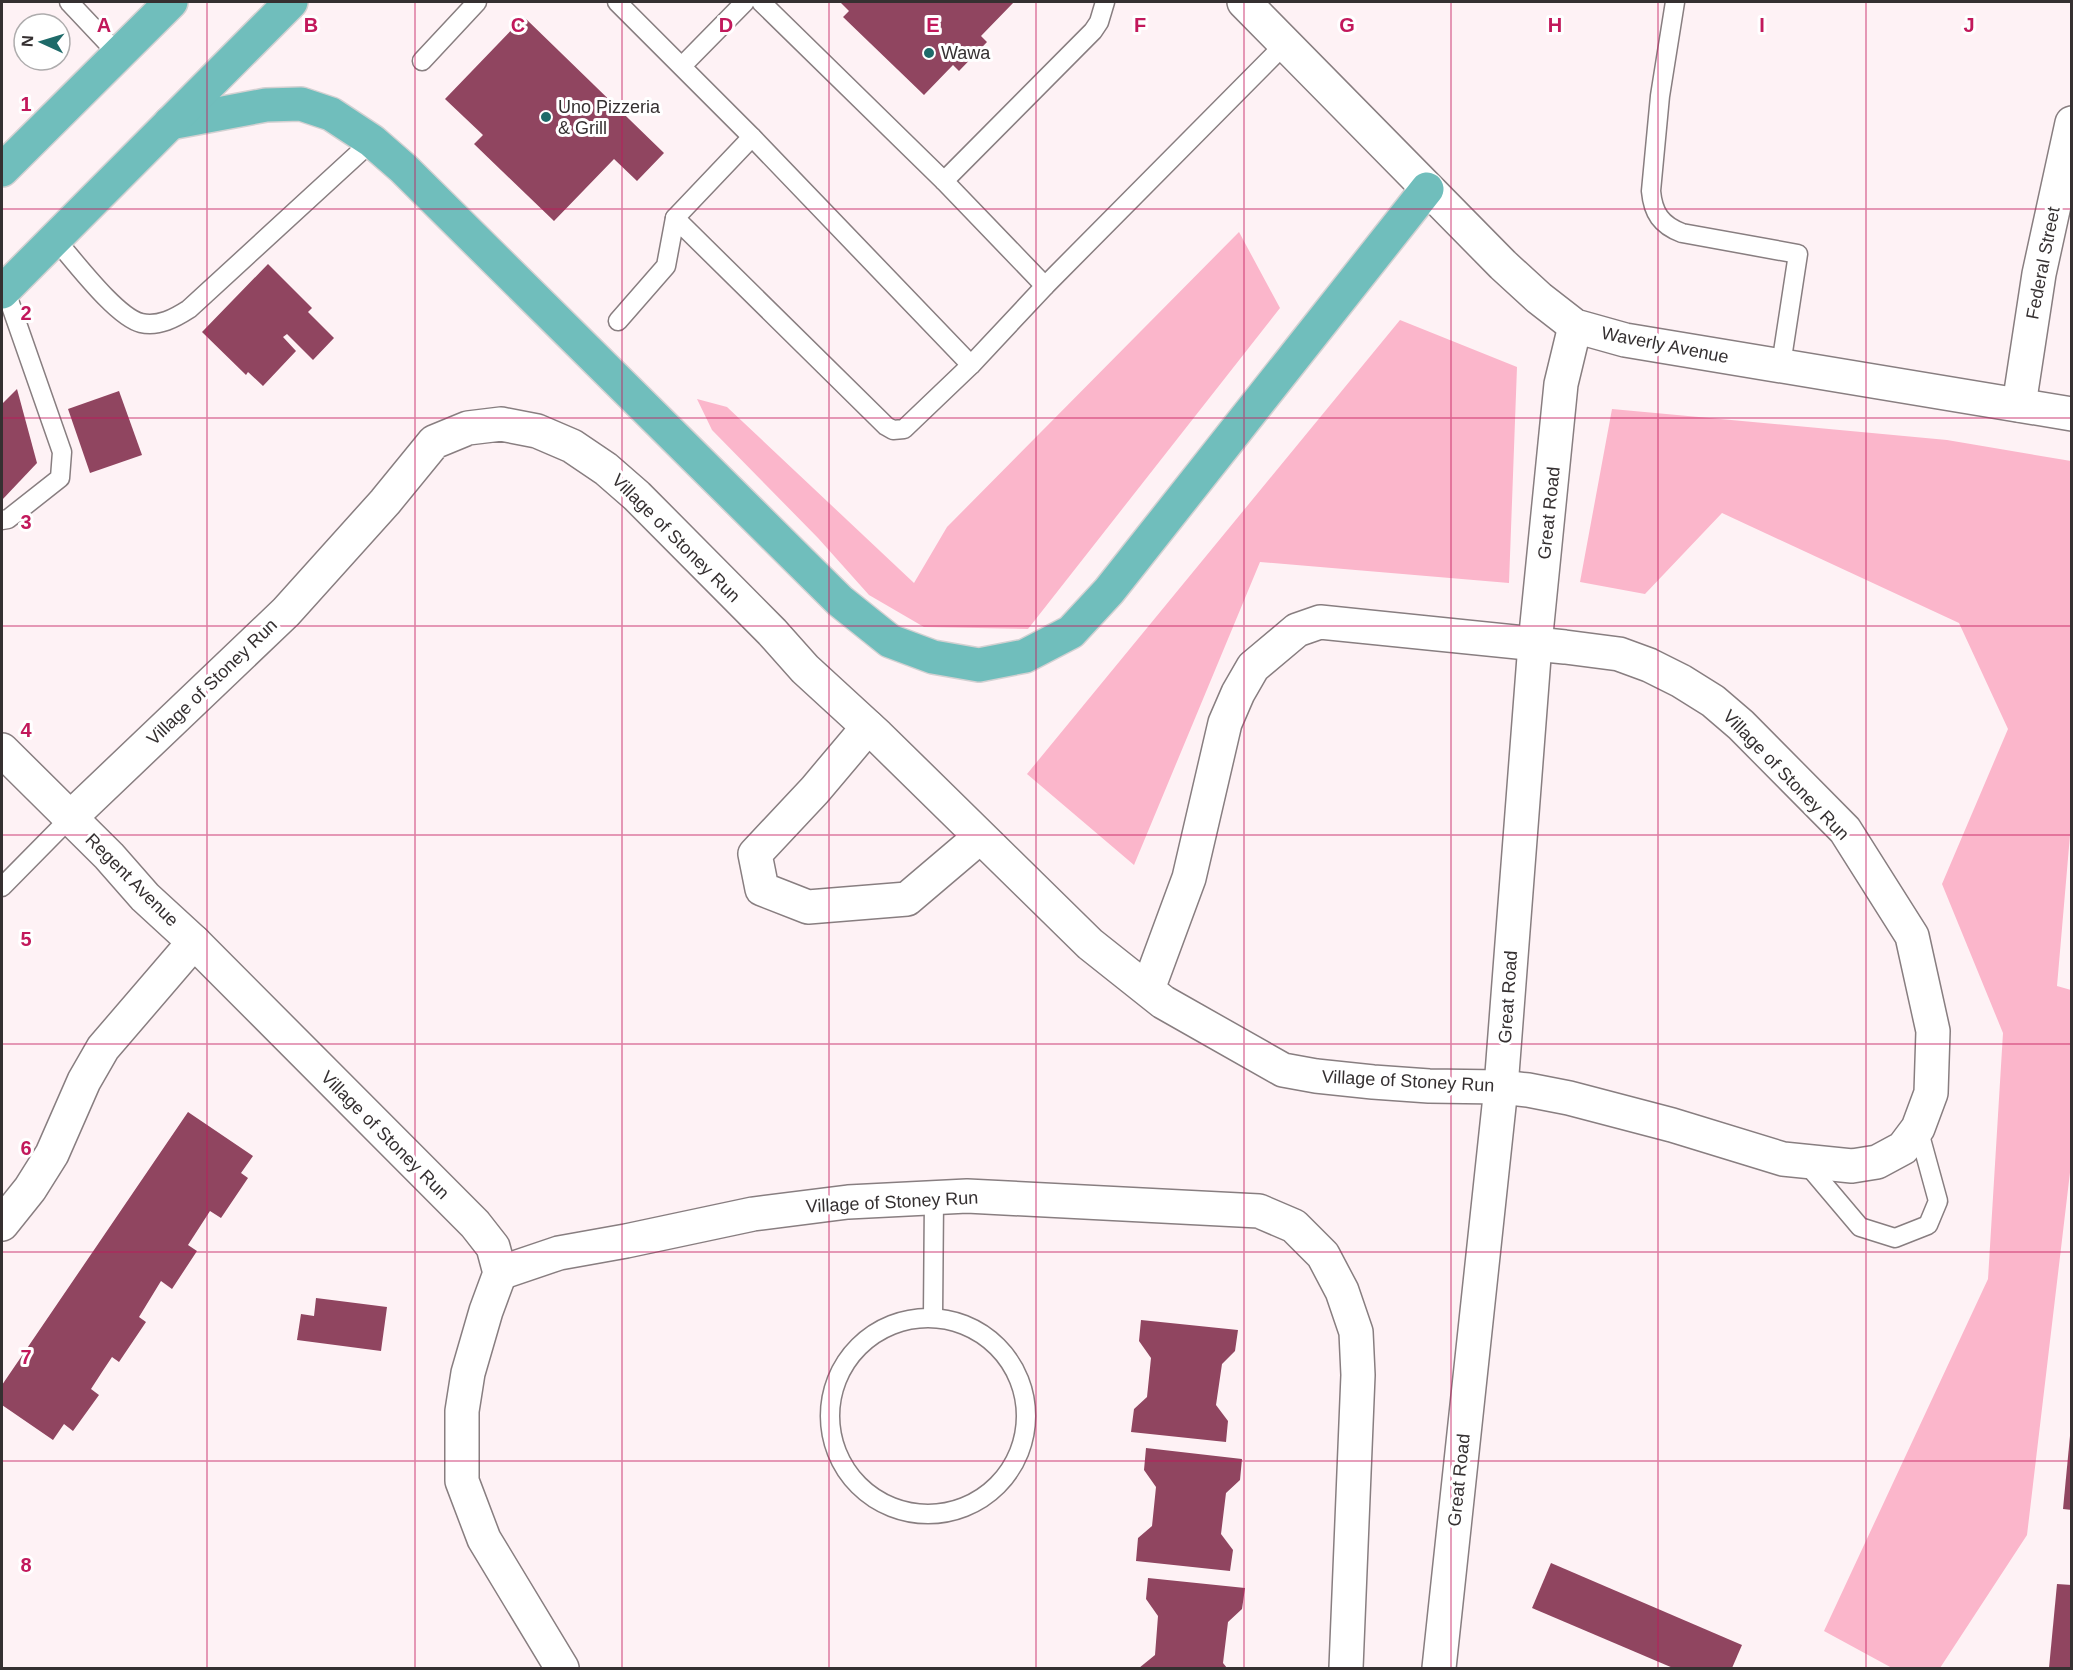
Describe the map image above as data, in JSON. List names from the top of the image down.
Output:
{
  "streets": {
    "street": [
      "Federal Street",
      "Waverly Avenue",
      "Great Road",
      "Village of Stoney Run",
      "Regent Avenue"
    ]
  },
  "crossings": [
    ["Federal Street", "Waverly Avenue"],
    ["Waverly Avenue", "Great Road"],
    ["Great Road", "Village of Stoney Run"],
    ["Village of Stoney Run", "Regent Avenue"]
  ],
  "places": ["Wawa", "Uno Pizzeria & Grill"],
  "north": "left",
  "grid": {
    "columns": [
      "A",
      "B",
      "C",
      "D",
      "E",
      "F",
      "G",
      "H",
      "I",
      "J"
    ],
    "rows": [
      "1",
      "2",
      "3",
      "4",
      "5",
      "6",
      "7",
      "8"
    ]
  }
}
